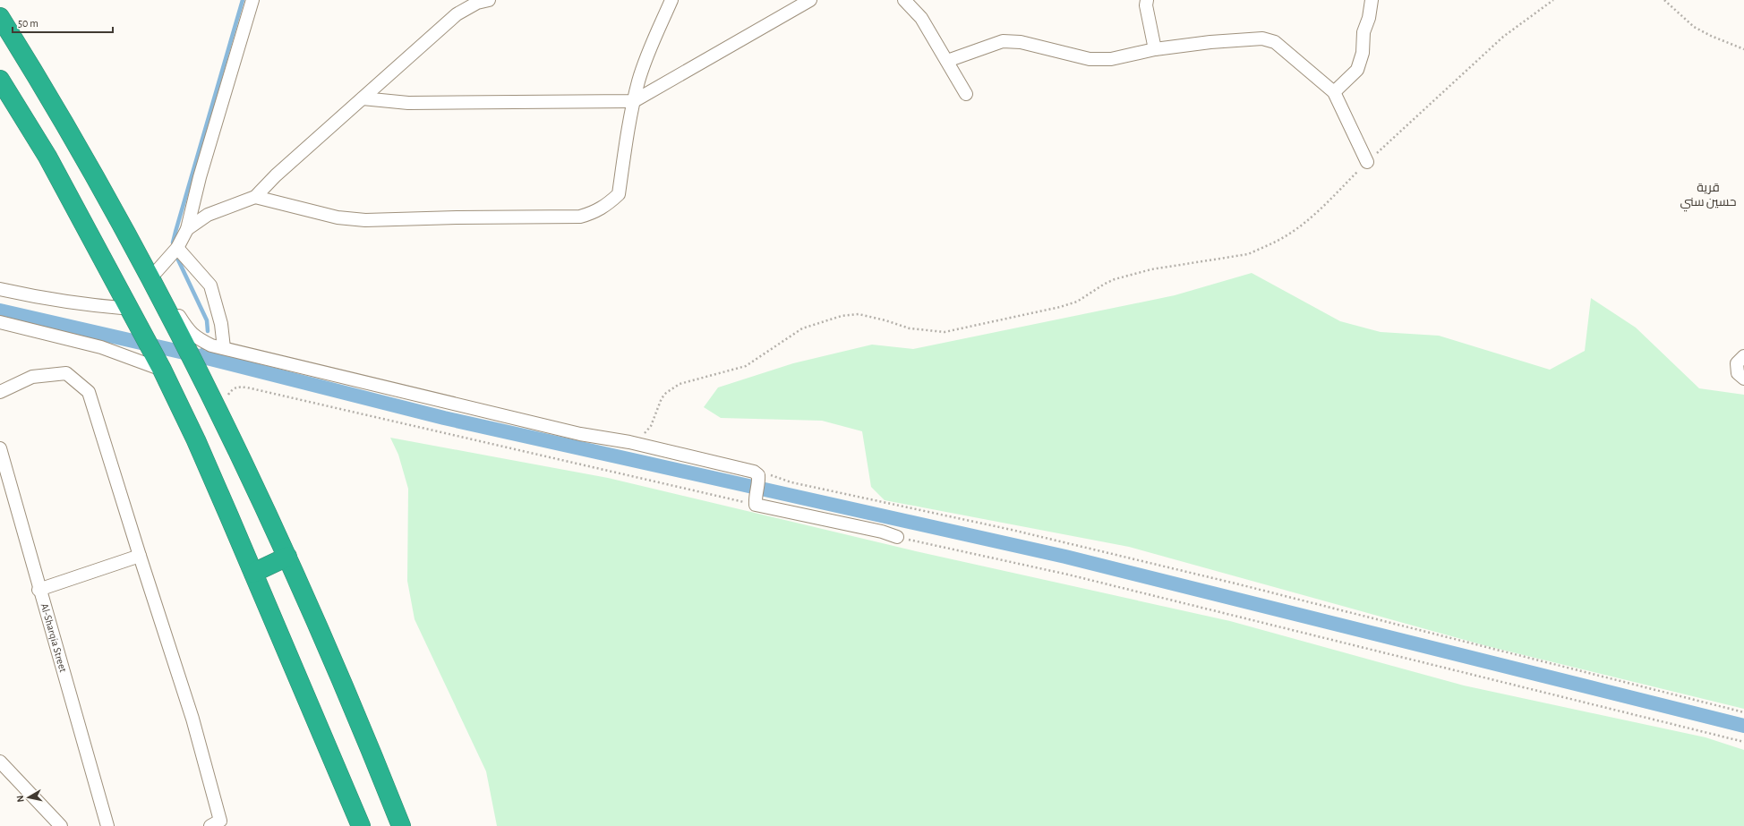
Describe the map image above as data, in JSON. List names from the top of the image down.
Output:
{
  "streets": {
    "street": ["Al-Sharqia Street"]
  },
  "districts": ["قرية حسين سني"],
  "scale_bar": "50 m",
  "north": "left"
}
